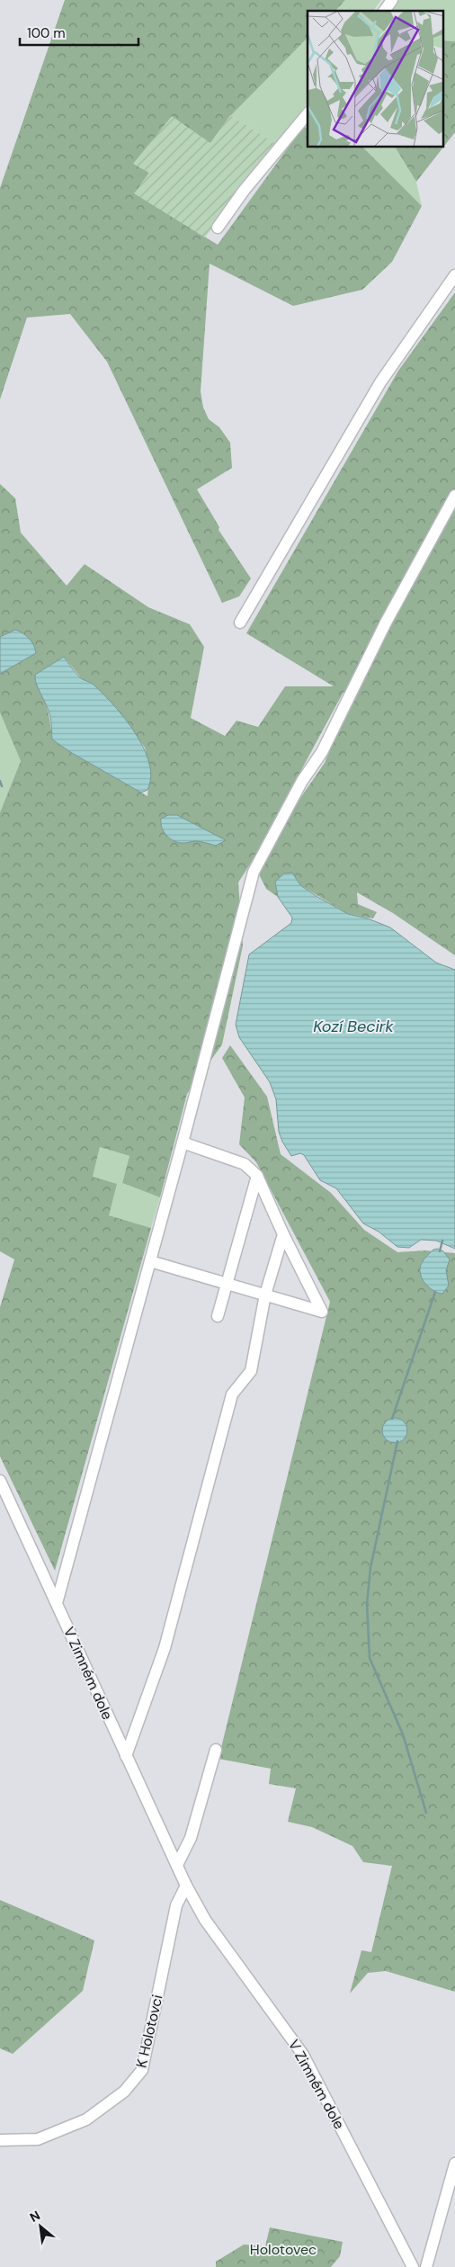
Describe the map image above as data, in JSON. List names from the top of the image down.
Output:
{
  "streets": {
    "street": ["V Zimném dole", "K Holotovci"]
  },
  "crossings": [
    ["V Zimném dole", "K Holotovci"]
  ],
  "water": ["Kozí Becirk"],
  "parks": ["Holotovec"],
  "scale_bar": "100 m",
  "north": "top left"
}
